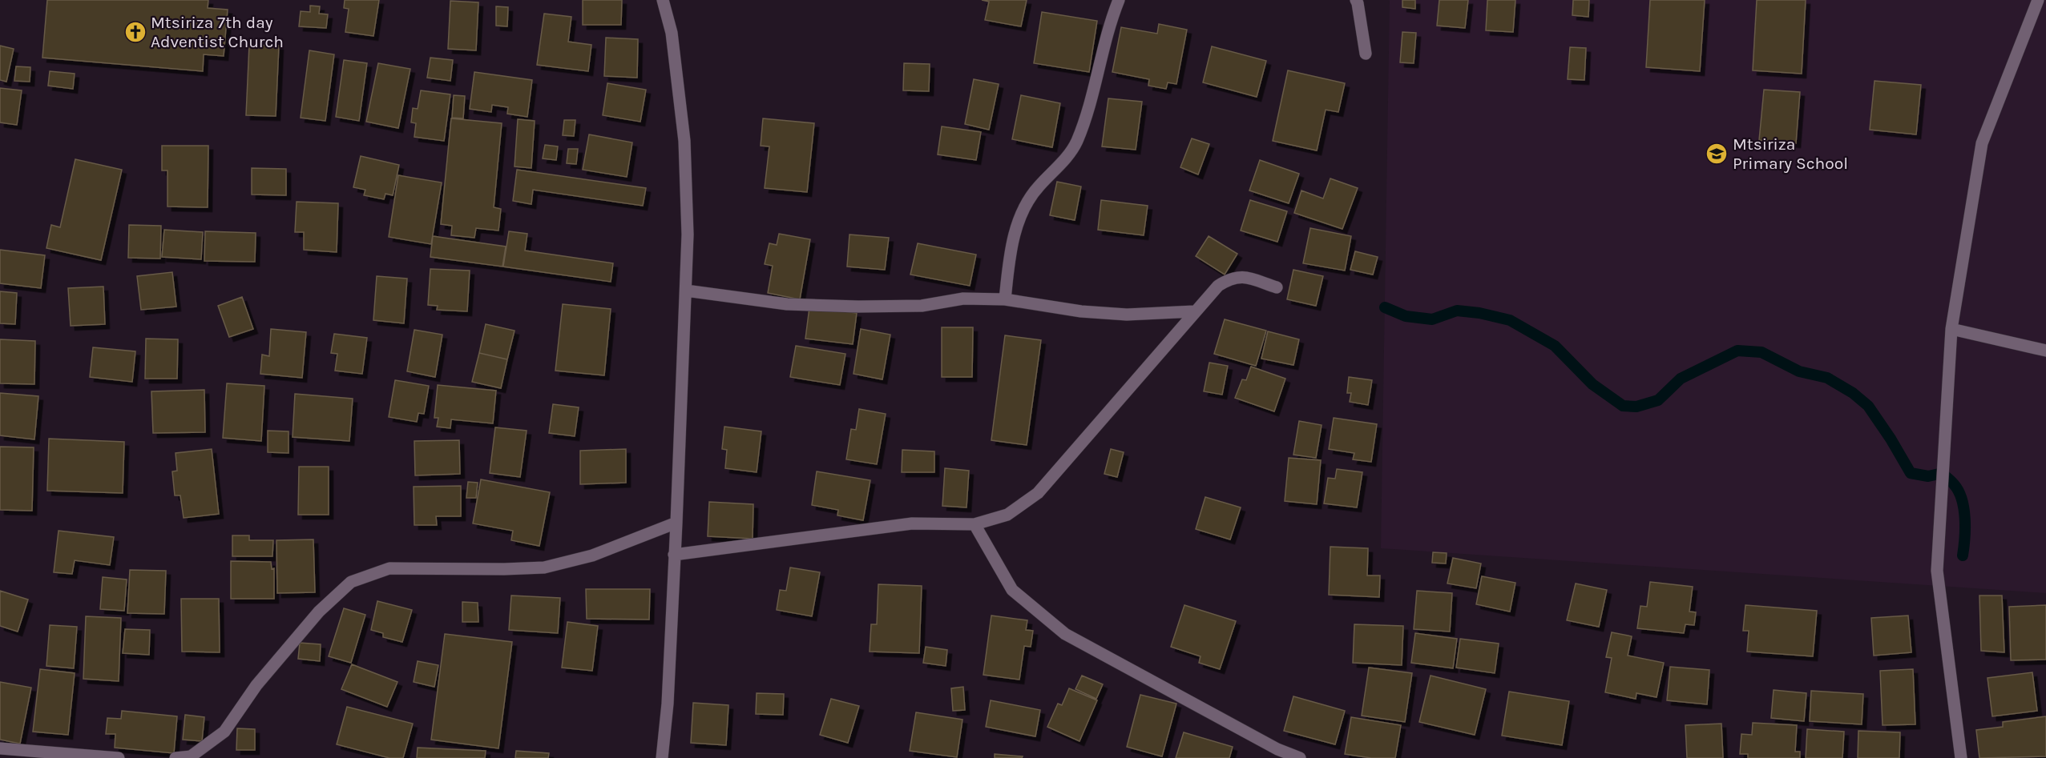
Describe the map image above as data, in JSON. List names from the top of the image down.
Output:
{
  "places": {
    "church": ["Mtsiriza 7th day Adventist Church"],
    "school or university": ["Mtsiriza Primary School"]
  }
}
